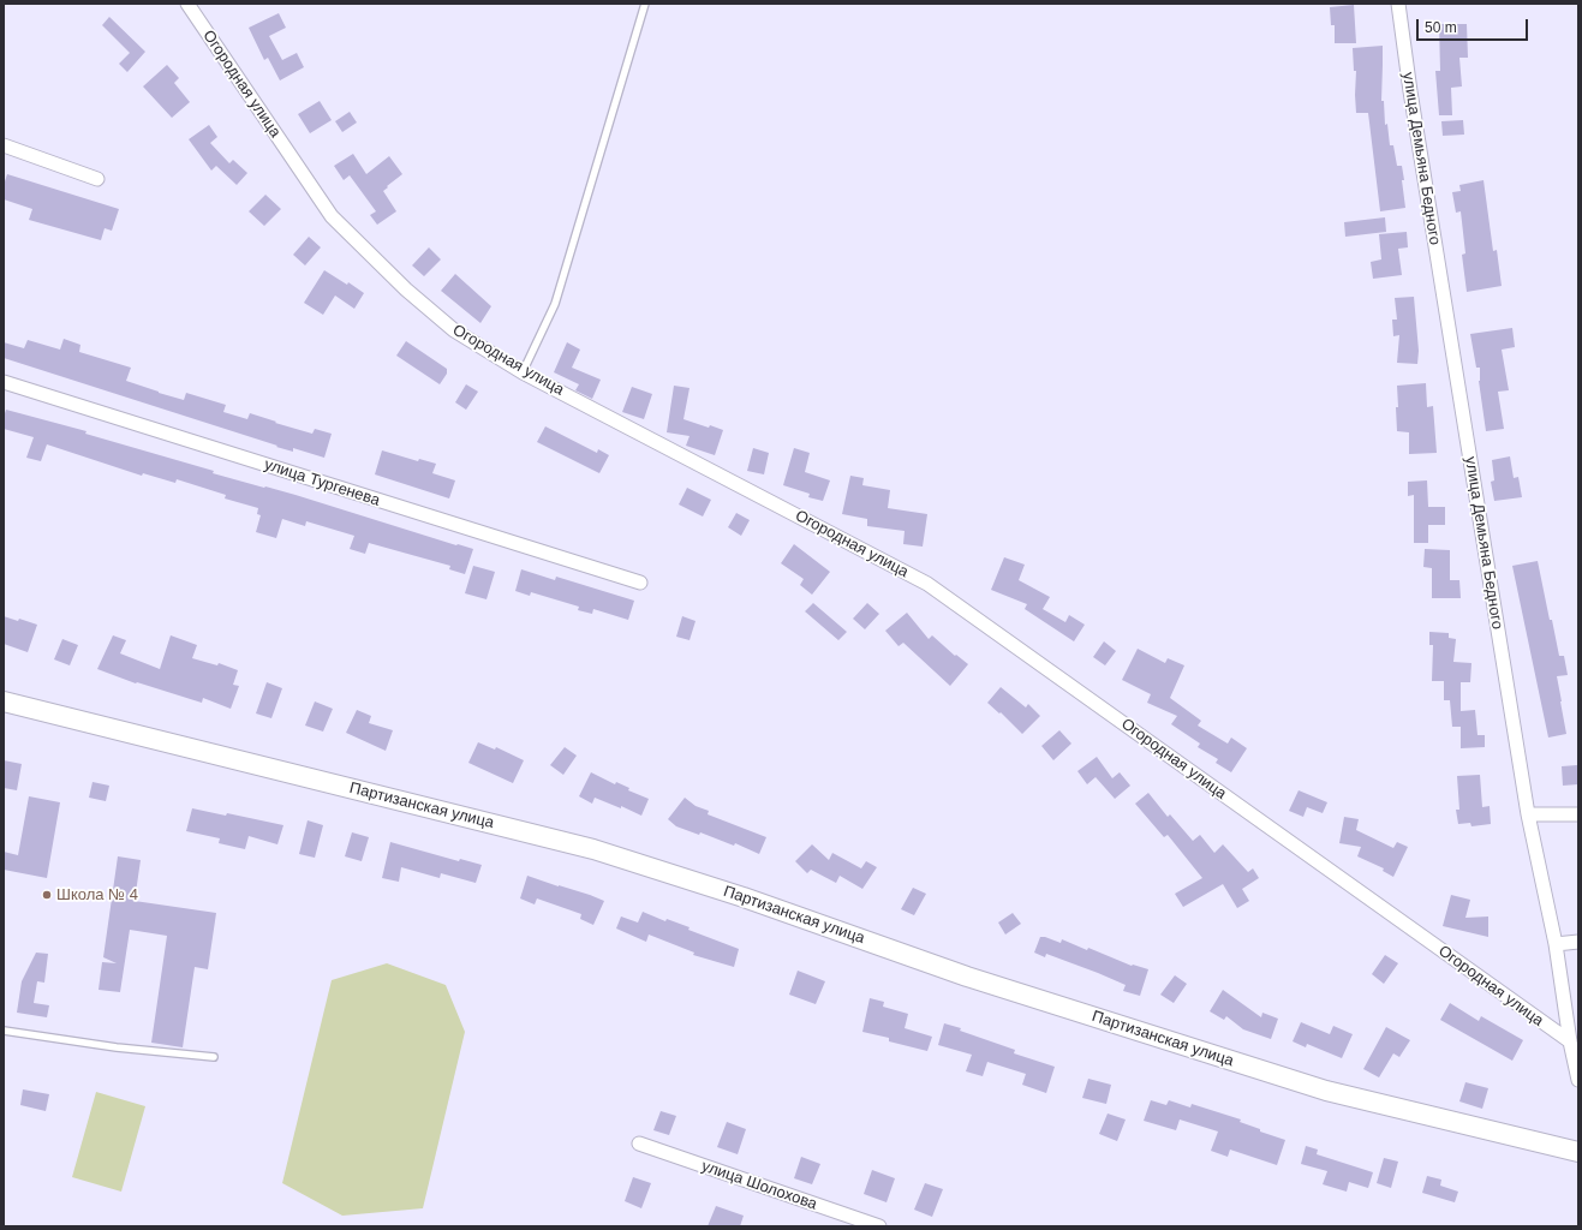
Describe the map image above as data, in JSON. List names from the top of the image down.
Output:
{
  "streets": {
    "street": [
      "Огородная улица",
      "улица Демьяна Бедного",
      "улица Тургенева",
      "Партизанская улица",
      "улица Шолохова"
    ]
  },
  "crossings": [
    ["Огородная улица", "улица Демьяна Бедного"]
  ],
  "places": ["Школа № 4"],
  "scale_bar": "50 m"
}
